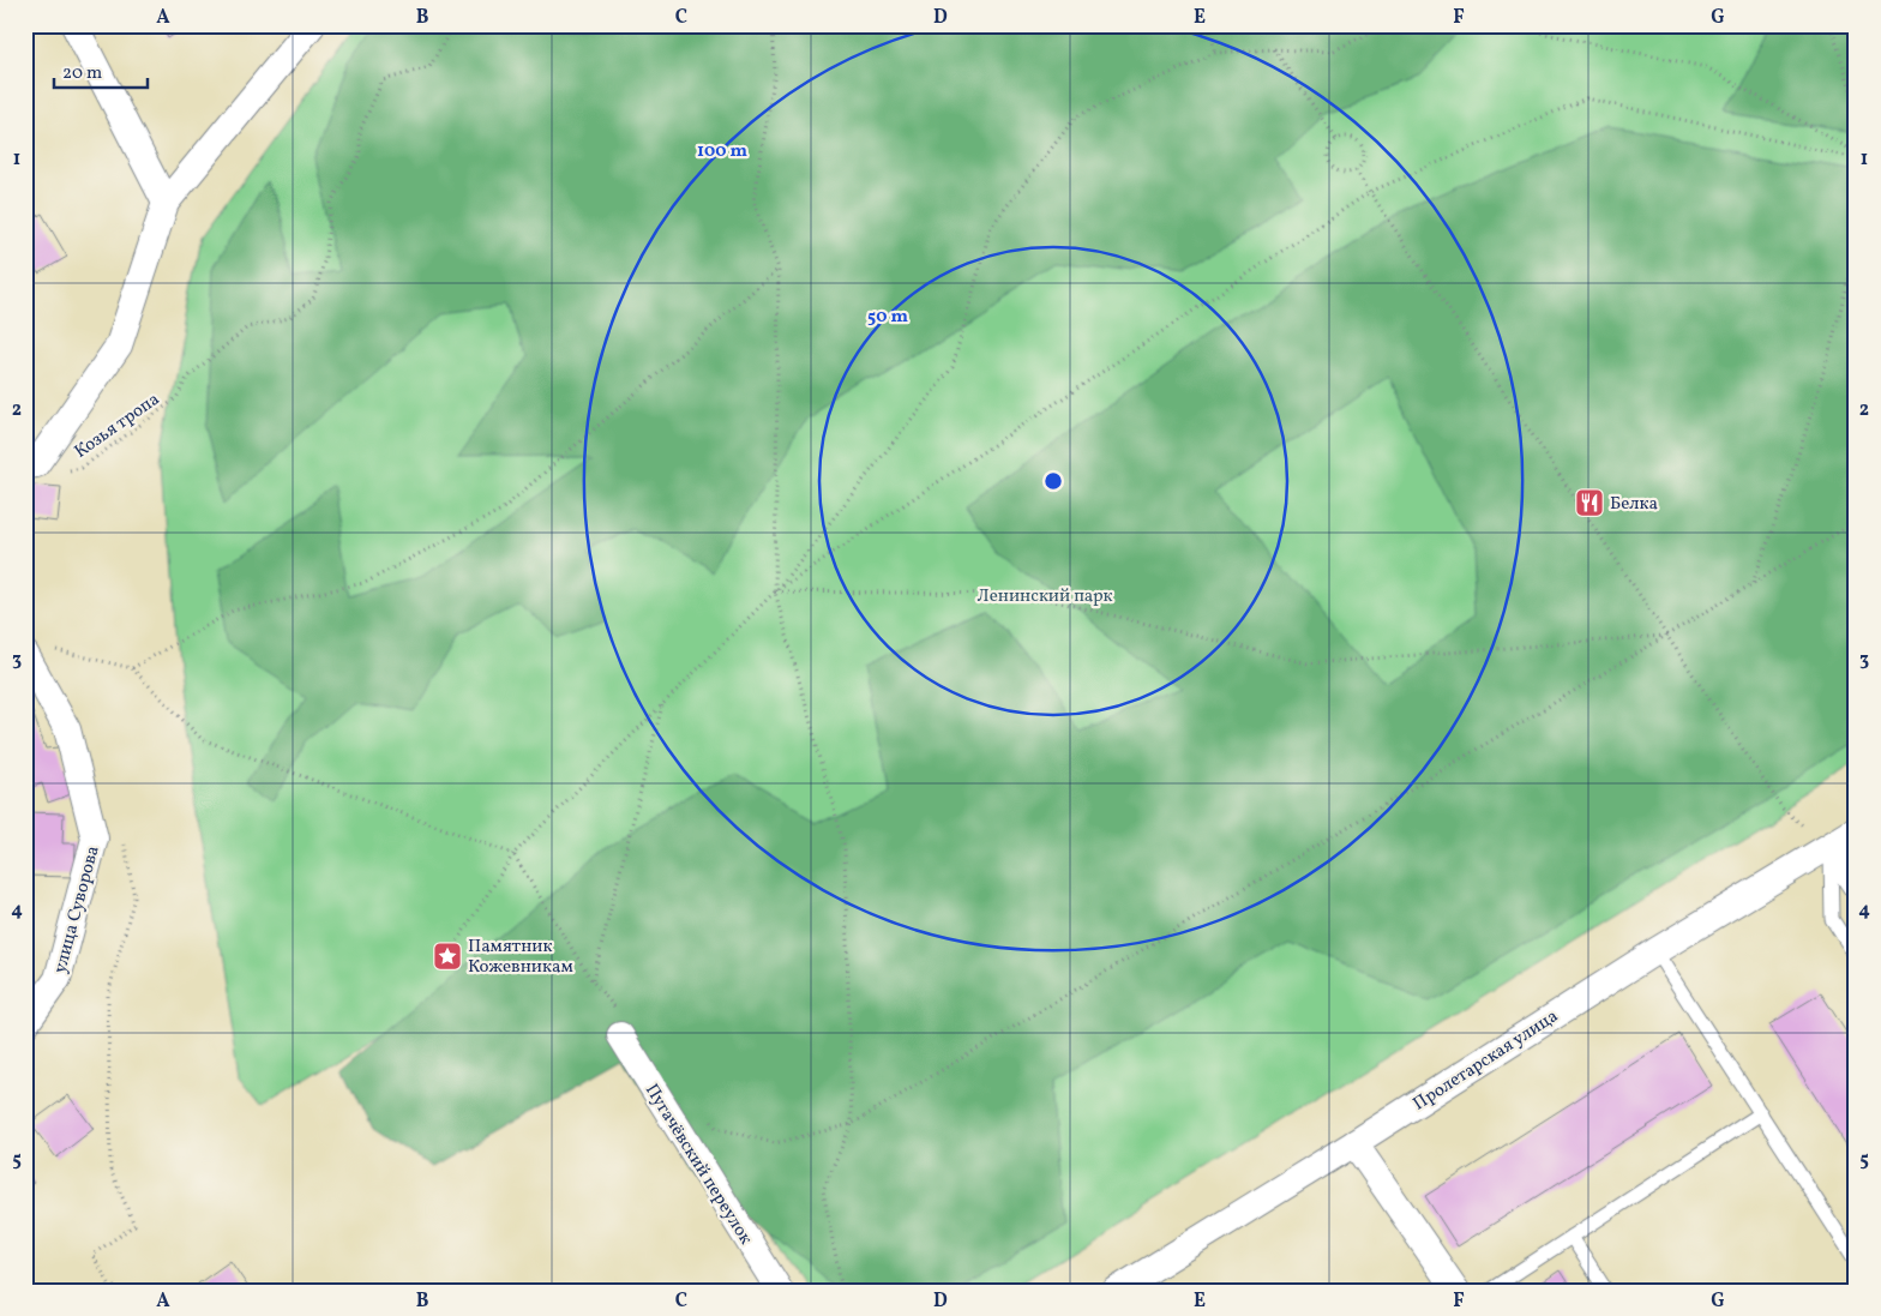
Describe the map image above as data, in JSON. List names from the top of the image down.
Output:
{
  "streets": {
    "street": ["улица Суворова", "Пролетарская улица", "Пугачёвский переулок"],
    "path": ["Козья тропа"]
  },
  "parks": ["Ленинский парк"],
  "places": {
    "restaurant": ["Белка"],
    "place": ["Памятник Кожевникам"]
  },
  "scale_bar": "20 m",
  "grid": {
    "columns": [
      "A",
      "B",
      "C",
      "D",
      "E",
      "F",
      "G"
    ],
    "rows": [
      "1",
      "2",
      "3",
      "4",
      "5"
    ]
  },
  "rings": ["100 m", "50 m"]
}
